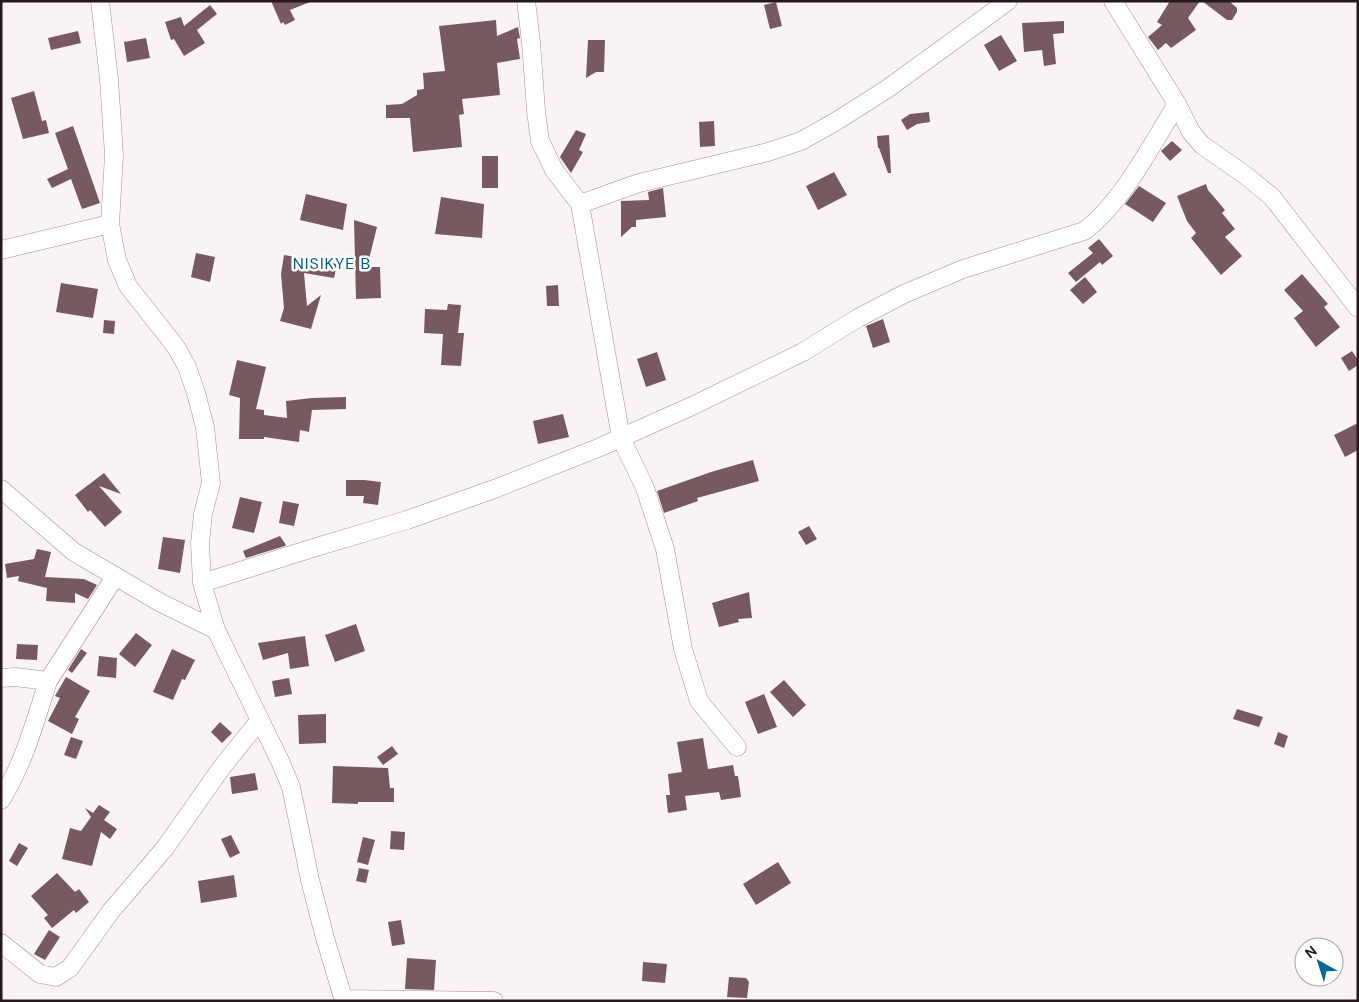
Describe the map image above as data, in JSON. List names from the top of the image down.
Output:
{
  "districts": ["NISIKYE B"],
  "north": "top left"
}
